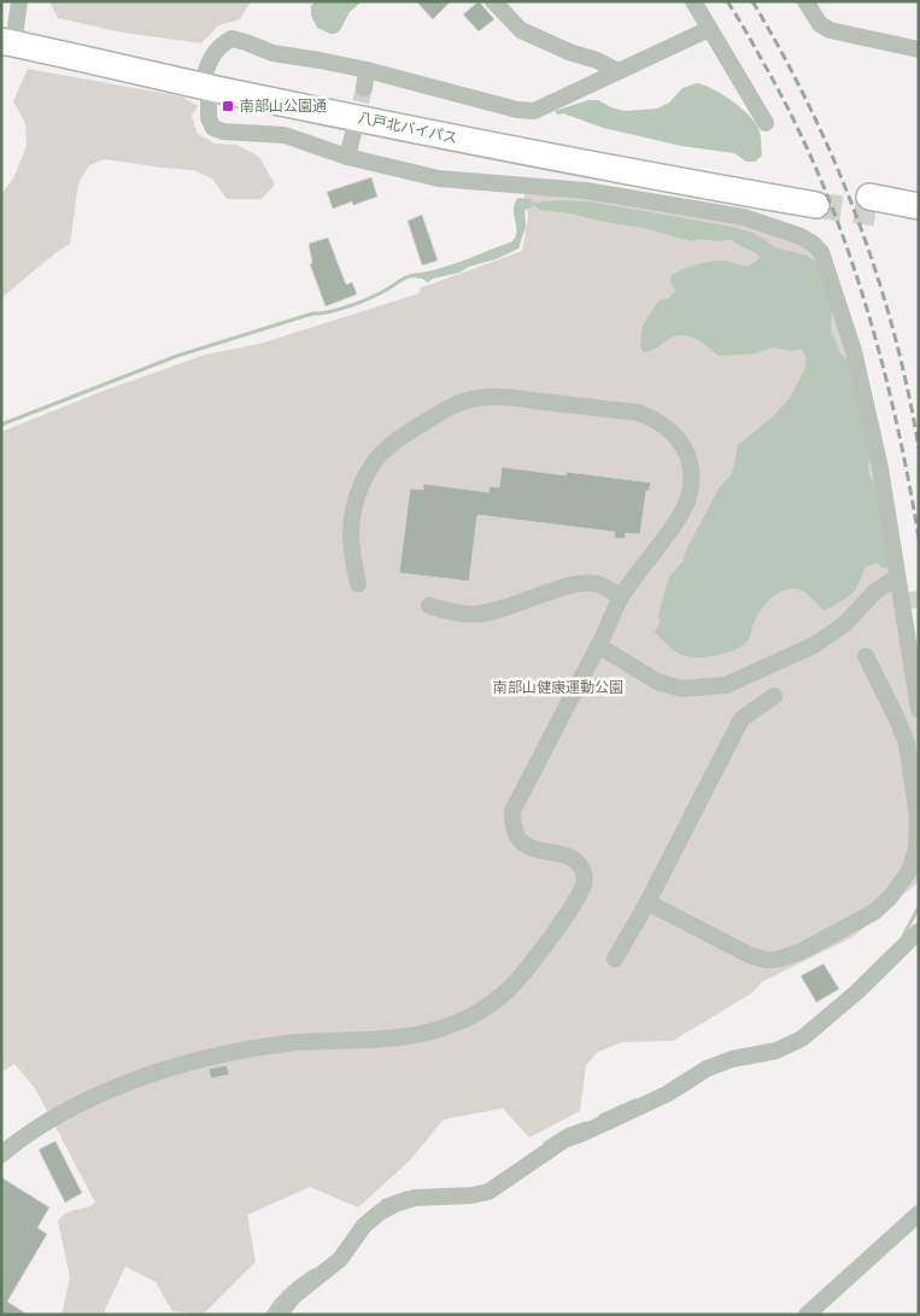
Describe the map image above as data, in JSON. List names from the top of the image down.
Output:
{
  "streets": {
    "highway": ["八戸北バイパス"]
  },
  "parks": ["南部山健康運動公園"],
  "places": {
    "transit": ["南部山公園通"]
  }
}
